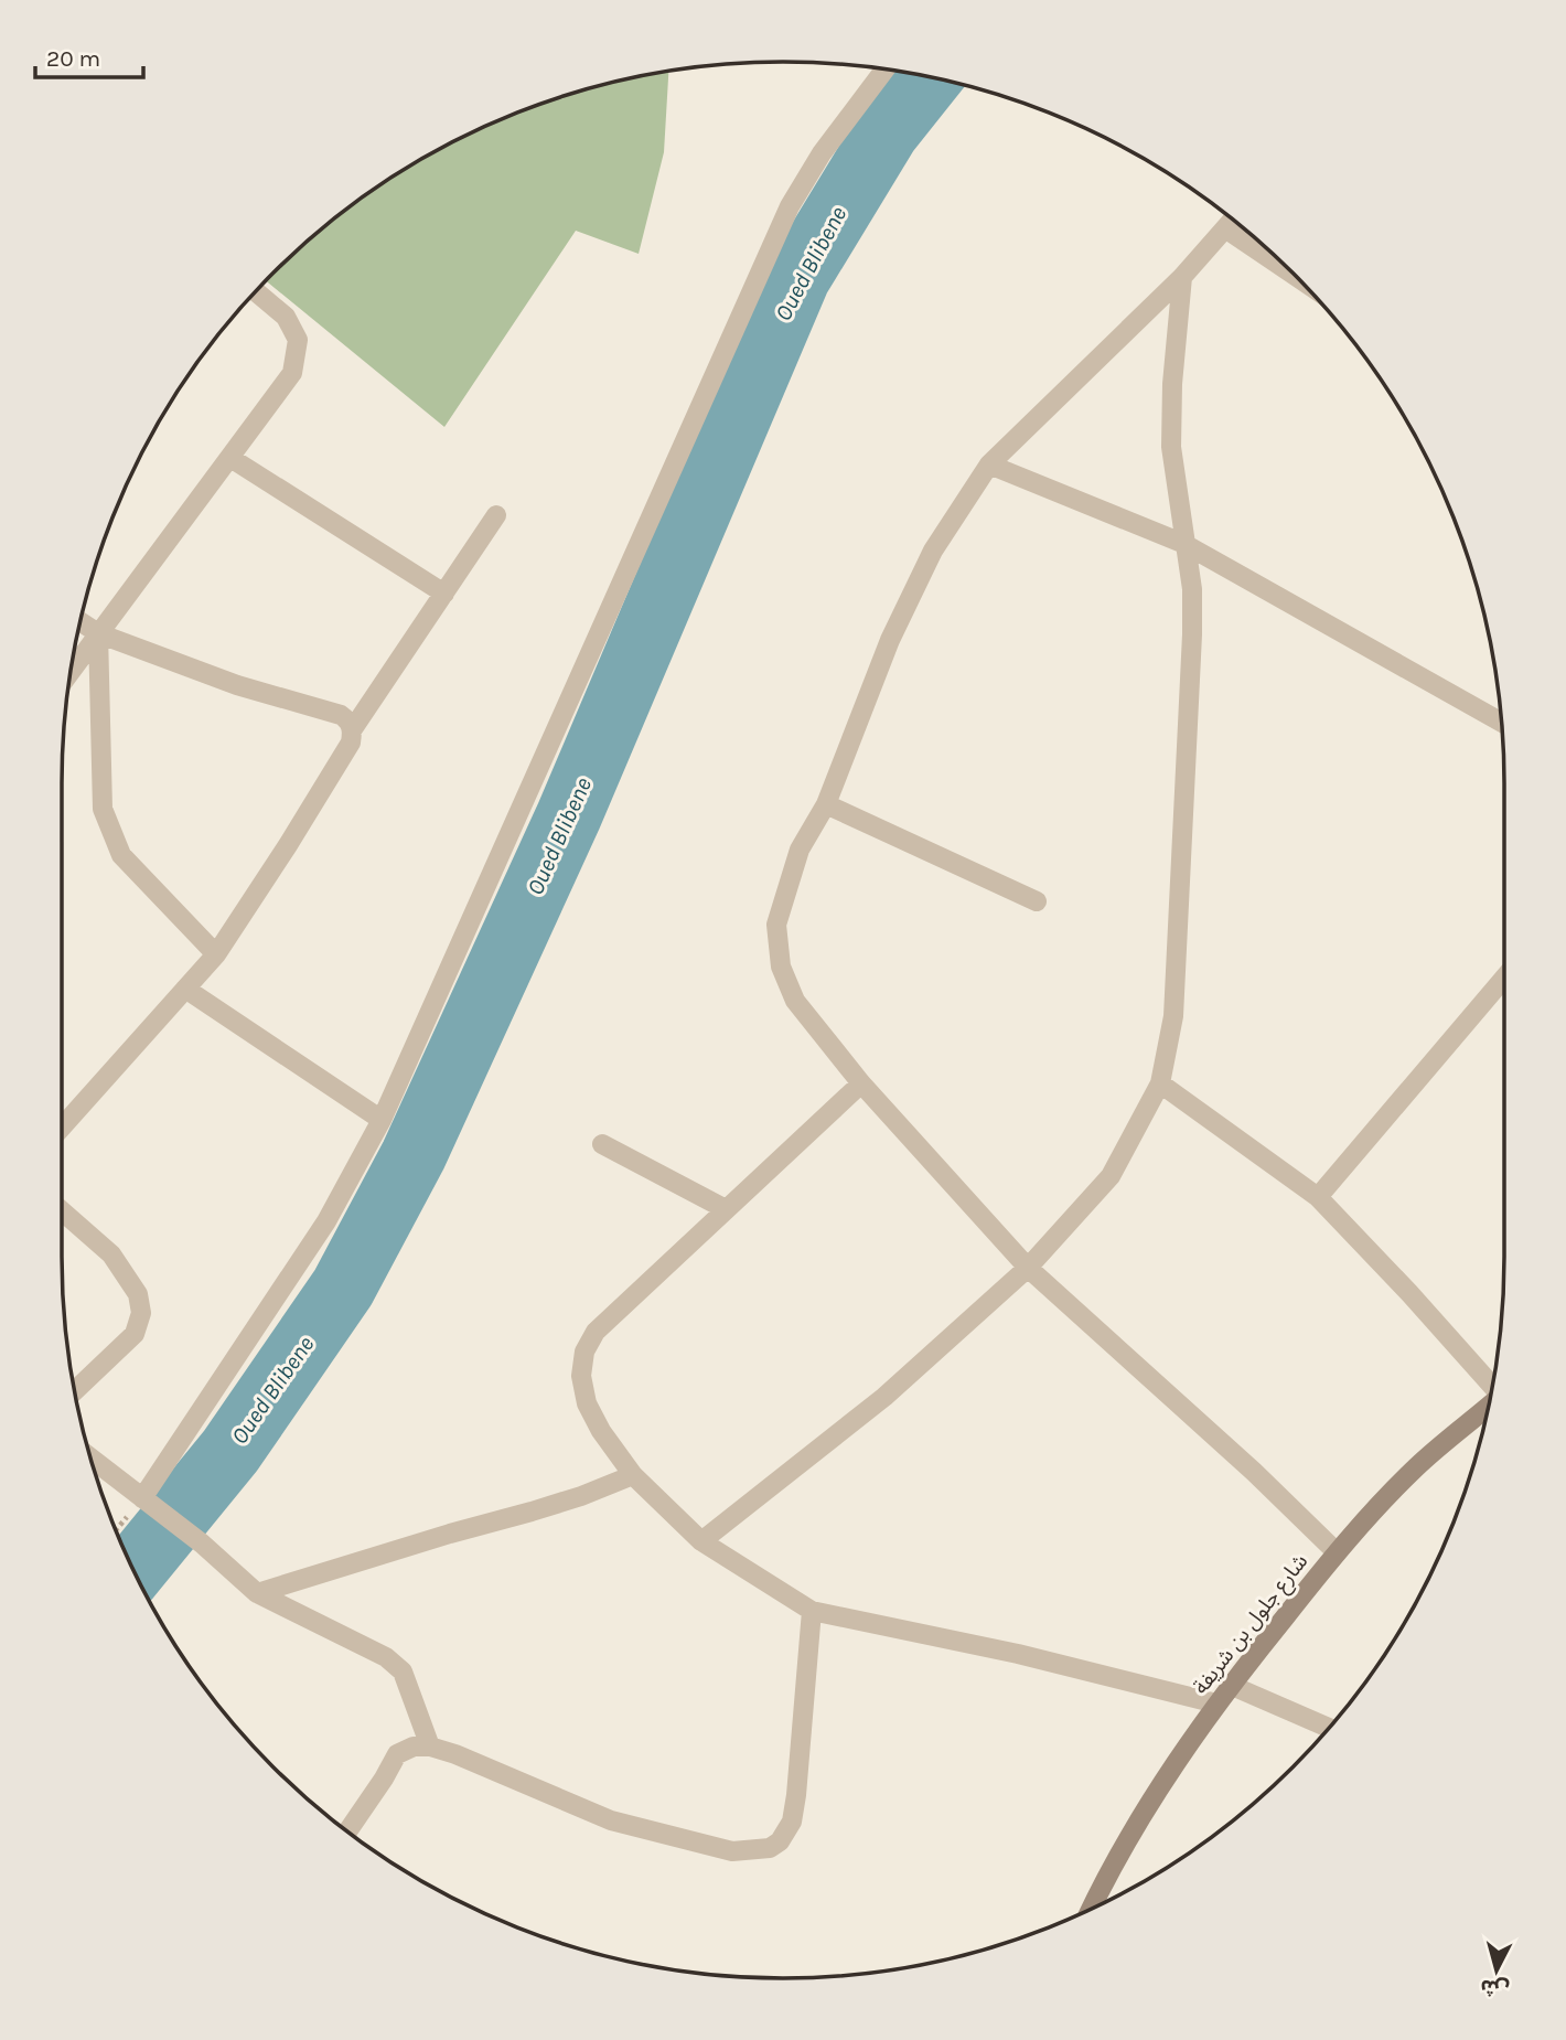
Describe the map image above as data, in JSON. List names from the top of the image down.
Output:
{
  "streets": {
    "main road": ["شارع جلول بن شريفة"]
  },
  "water": ["Oued Blibene"],
  "scale_bar": "20 m",
  "north": "bottom"
}
